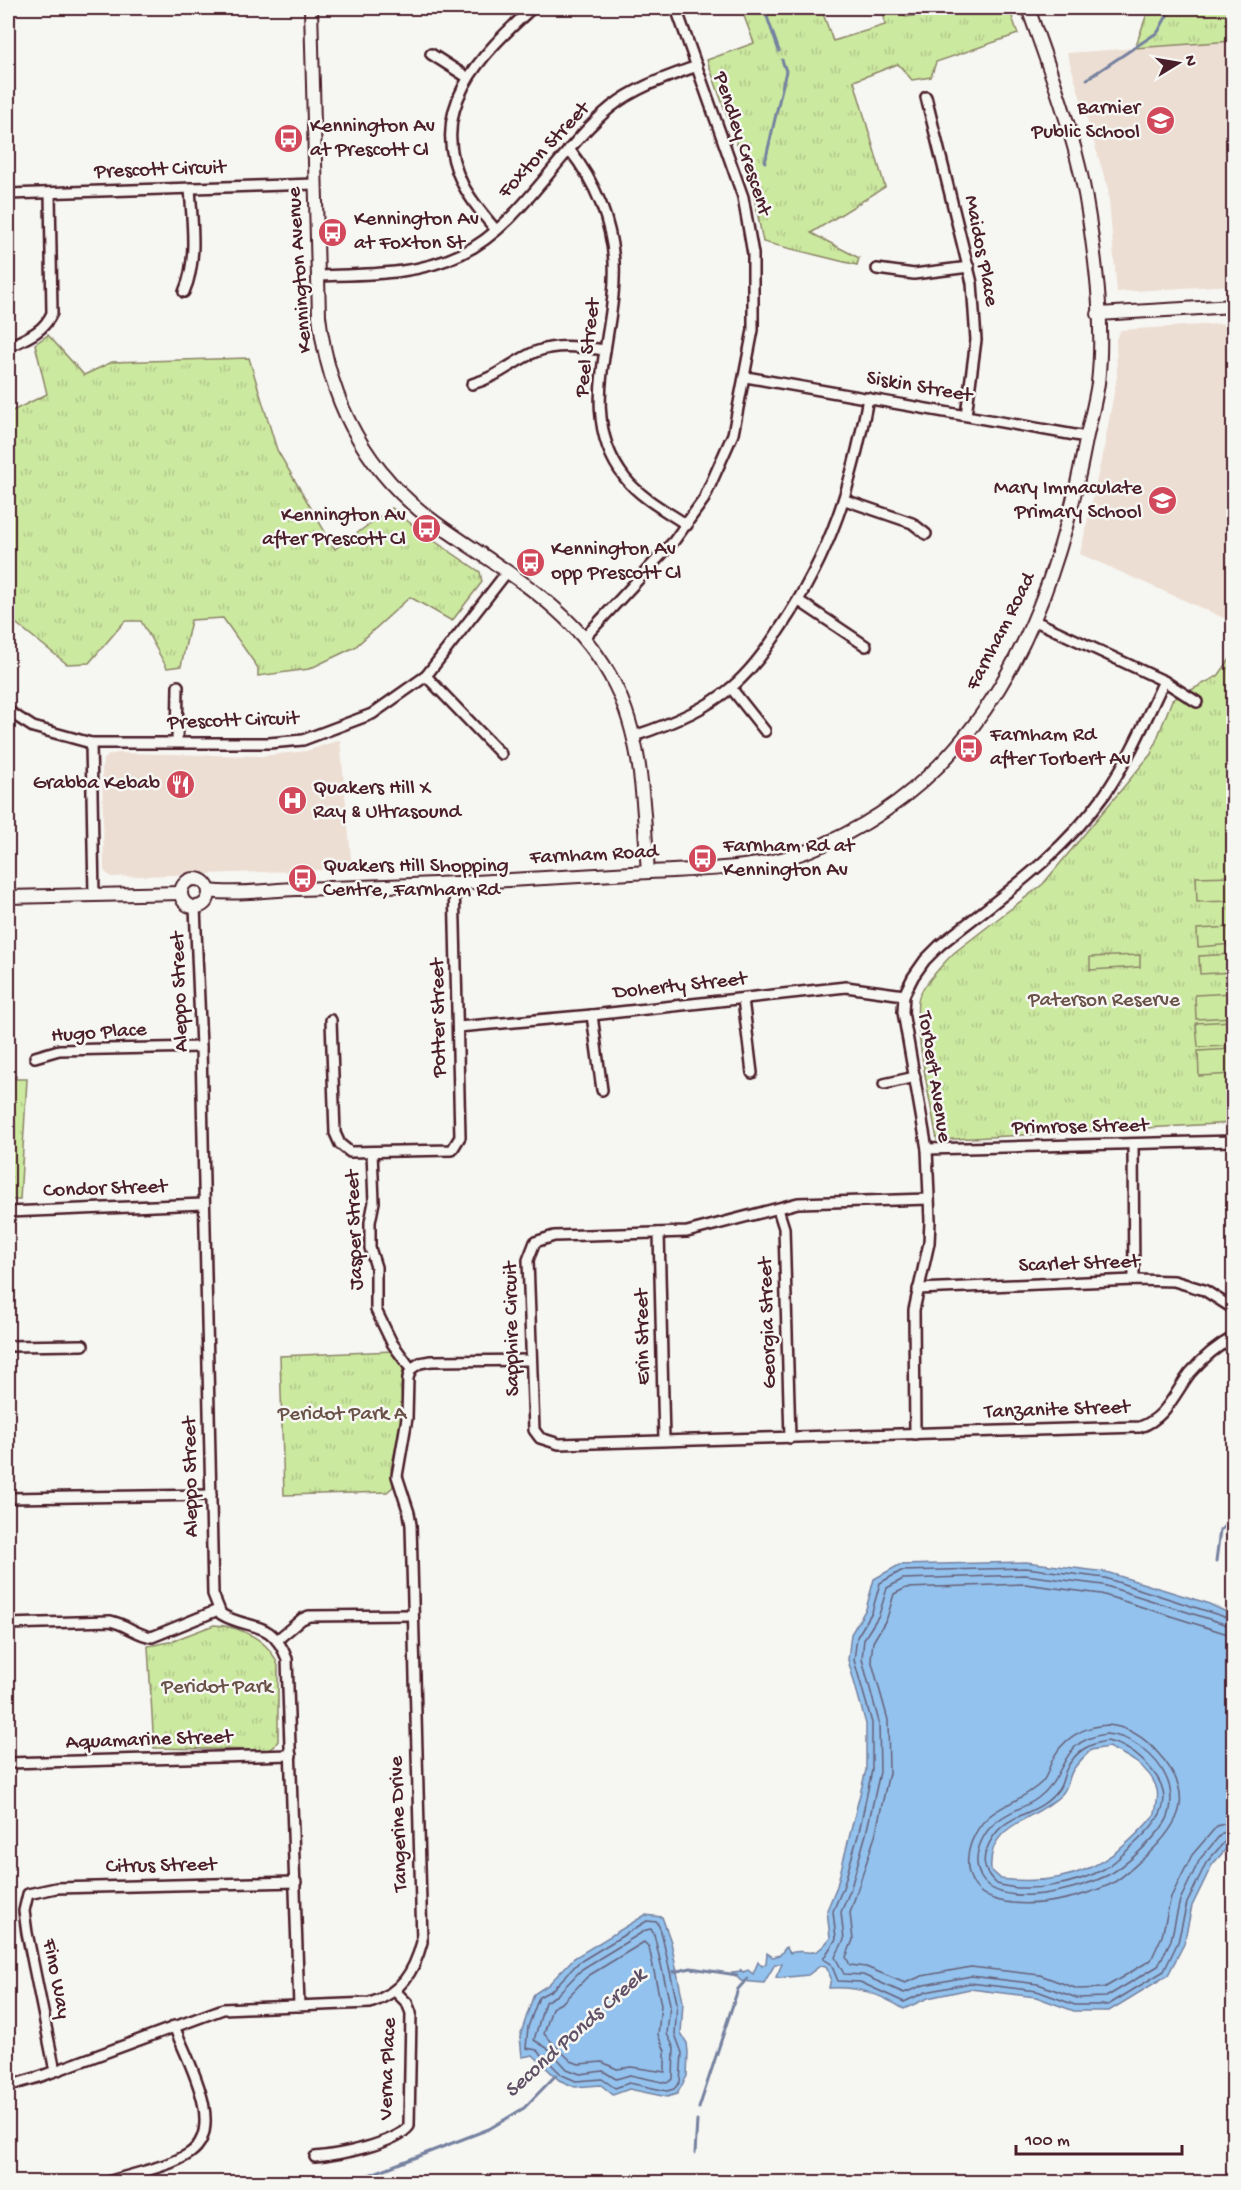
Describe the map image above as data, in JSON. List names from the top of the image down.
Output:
{
  "streets": {
    "street": [
      "Pendley Crescent",
      "Foxton Street",
      "Prescott Circuit",
      "Maidos Place",
      "Kennington Avenue",
      "Peel Street",
      "Siskin Street",
      "Farnham Road",
      "Doherty Street",
      "Aleppo Street",
      "Potter Street",
      "Hugo Place",
      "Torbert Avenue",
      "Primrose Street",
      "Condor Street",
      "Jasper Street",
      "Scarlet Street",
      "Georgia Street",
      "Sapphire Circuit",
      "Erin Street",
      "Tanzanite Street",
      "Aquamarine Street",
      "Tangerine Drive",
      "Citrus Street",
      "Fino Way",
      "Verna Place"
    ]
  },
  "crossings": [
    ["Pendley Crescent", "Foxton Street"],
    ["Pendley Crescent", "Kennington Avenue"],
    ["Pendley Crescent", "Peel Street"],
    ["Pendley Crescent", "Siskin Street"],
    ["Foxton Street", "Kennington Avenue"],
    ["Foxton Street", "Peel Street"],
    ["Prescott Circuit", "Kennington Avenue"],
    ["Maidos Place", "Siskin Street"],
    ["Kennington Avenue", "Farnham Road"],
    ["Siskin Street", "Farnham Road"],
    ["Farnham Road", "Aleppo Street"],
    ["Farnham Road", "Potter Street"],
    ["Doherty Street", "Potter Street"],
    ["Doherty Street", "Torbert Avenue"],
    ["Aleppo Street", "Hugo Place"],
    ["Aleppo Street", "Condor Street"],
    ["Potter Street", "Jasper Street"],
    ["Torbert Avenue", "Primrose Street"],
    ["Torbert Avenue", "Scarlet Street"],
    ["Torbert Avenue", "Sapphire Circuit"],
    ["Torbert Avenue", "Tanzanite Street"],
    ["Jasper Street", "Tangerine Drive"],
    ["Georgia Street", "Sapphire Circuit"],
    ["Sapphire Circuit", "Erin Street"],
    ["Sapphire Circuit", "Tanzanite Street"],
    ["Tangerine Drive", "Fino Way"],
    ["Tangerine Drive", "Verna Place"],
    ["Citrus Street", "Fino Way"]
  ],
  "water": ["Second Ponds Creek"],
  "parks": ["Paterson Reserve", "Peridot Park A", "Peridot Park"],
  "places": {
    "school or university": ["Barnier Public School", "Mary Immaculate Primary School"],
    "bus stop": [
      "Kennington Av at Prescott Cl",
      "Kennington Av at Foxton St",
      "Kennington Av after Prescott Cl",
      "Kennington Av opp Prescott Cl",
      "Farnham Rd after Torbert Av",
      "Farnham Rd at Kennington Av",
      "Quakers Hill Shopping Centre, Farnham Rd"
    ],
    "restaurant": ["Grabba Kebab"],
    "hospital": ["Quakers Hill X Ray & Ultrasound"]
  },
  "scale_bar": "100 m",
  "north": "right"
}
